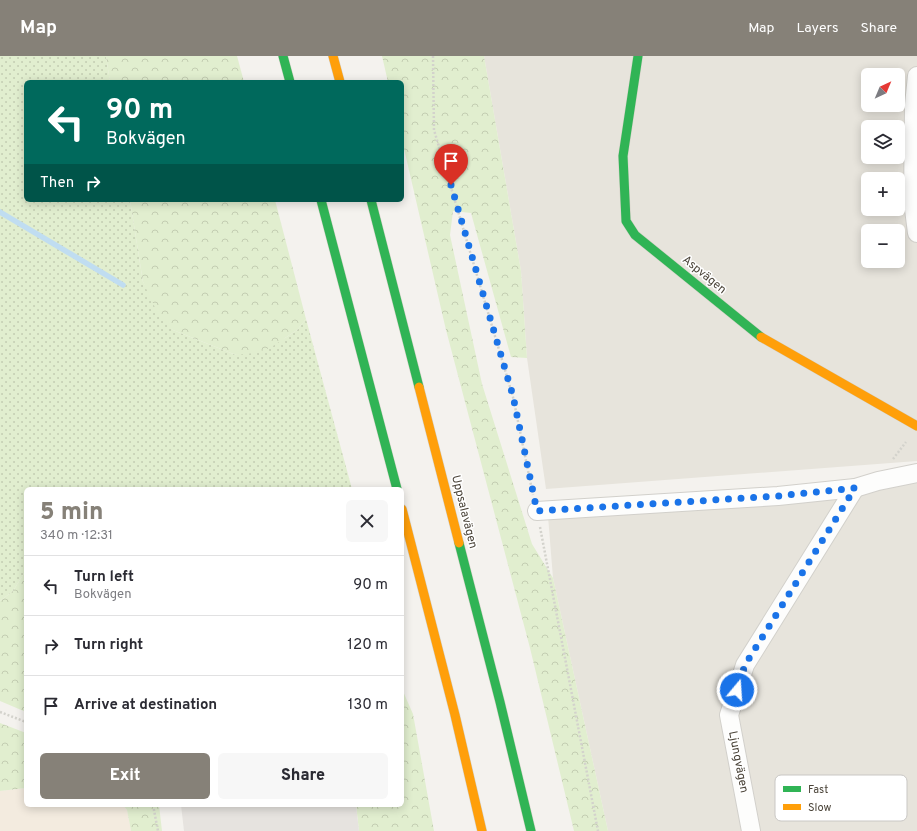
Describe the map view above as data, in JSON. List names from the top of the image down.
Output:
{
  "streets": {
    "main road": ["Aspvägen", "Uppsalavägen"],
    "street": ["Ljungvägen"]
  },
  "legend": ["Fast", "Slow"],
  "north": "top right",
  "page": {
    "header": "Map",
    "nav": ["Map", "Layers", "Share"],
    "map_buttons": ["+", "−"],
    "turn": ["90 m", "Bokvägen"],
    "then": "Then",
    "heading": ["5 min", "340 m · 12:31"],
    "list": [
      {
        "name": "Turn left",
        "note": "Bokvägen",
        "value": "90 m"
      },
      {
        "name": "Turn right",
        "value": "120 m"
      },
      {
        "name": "Arrive at destination",
        "value": "130 m"
      }
    ],
    "buttons": ["Exit", "Share"]
  }
}
